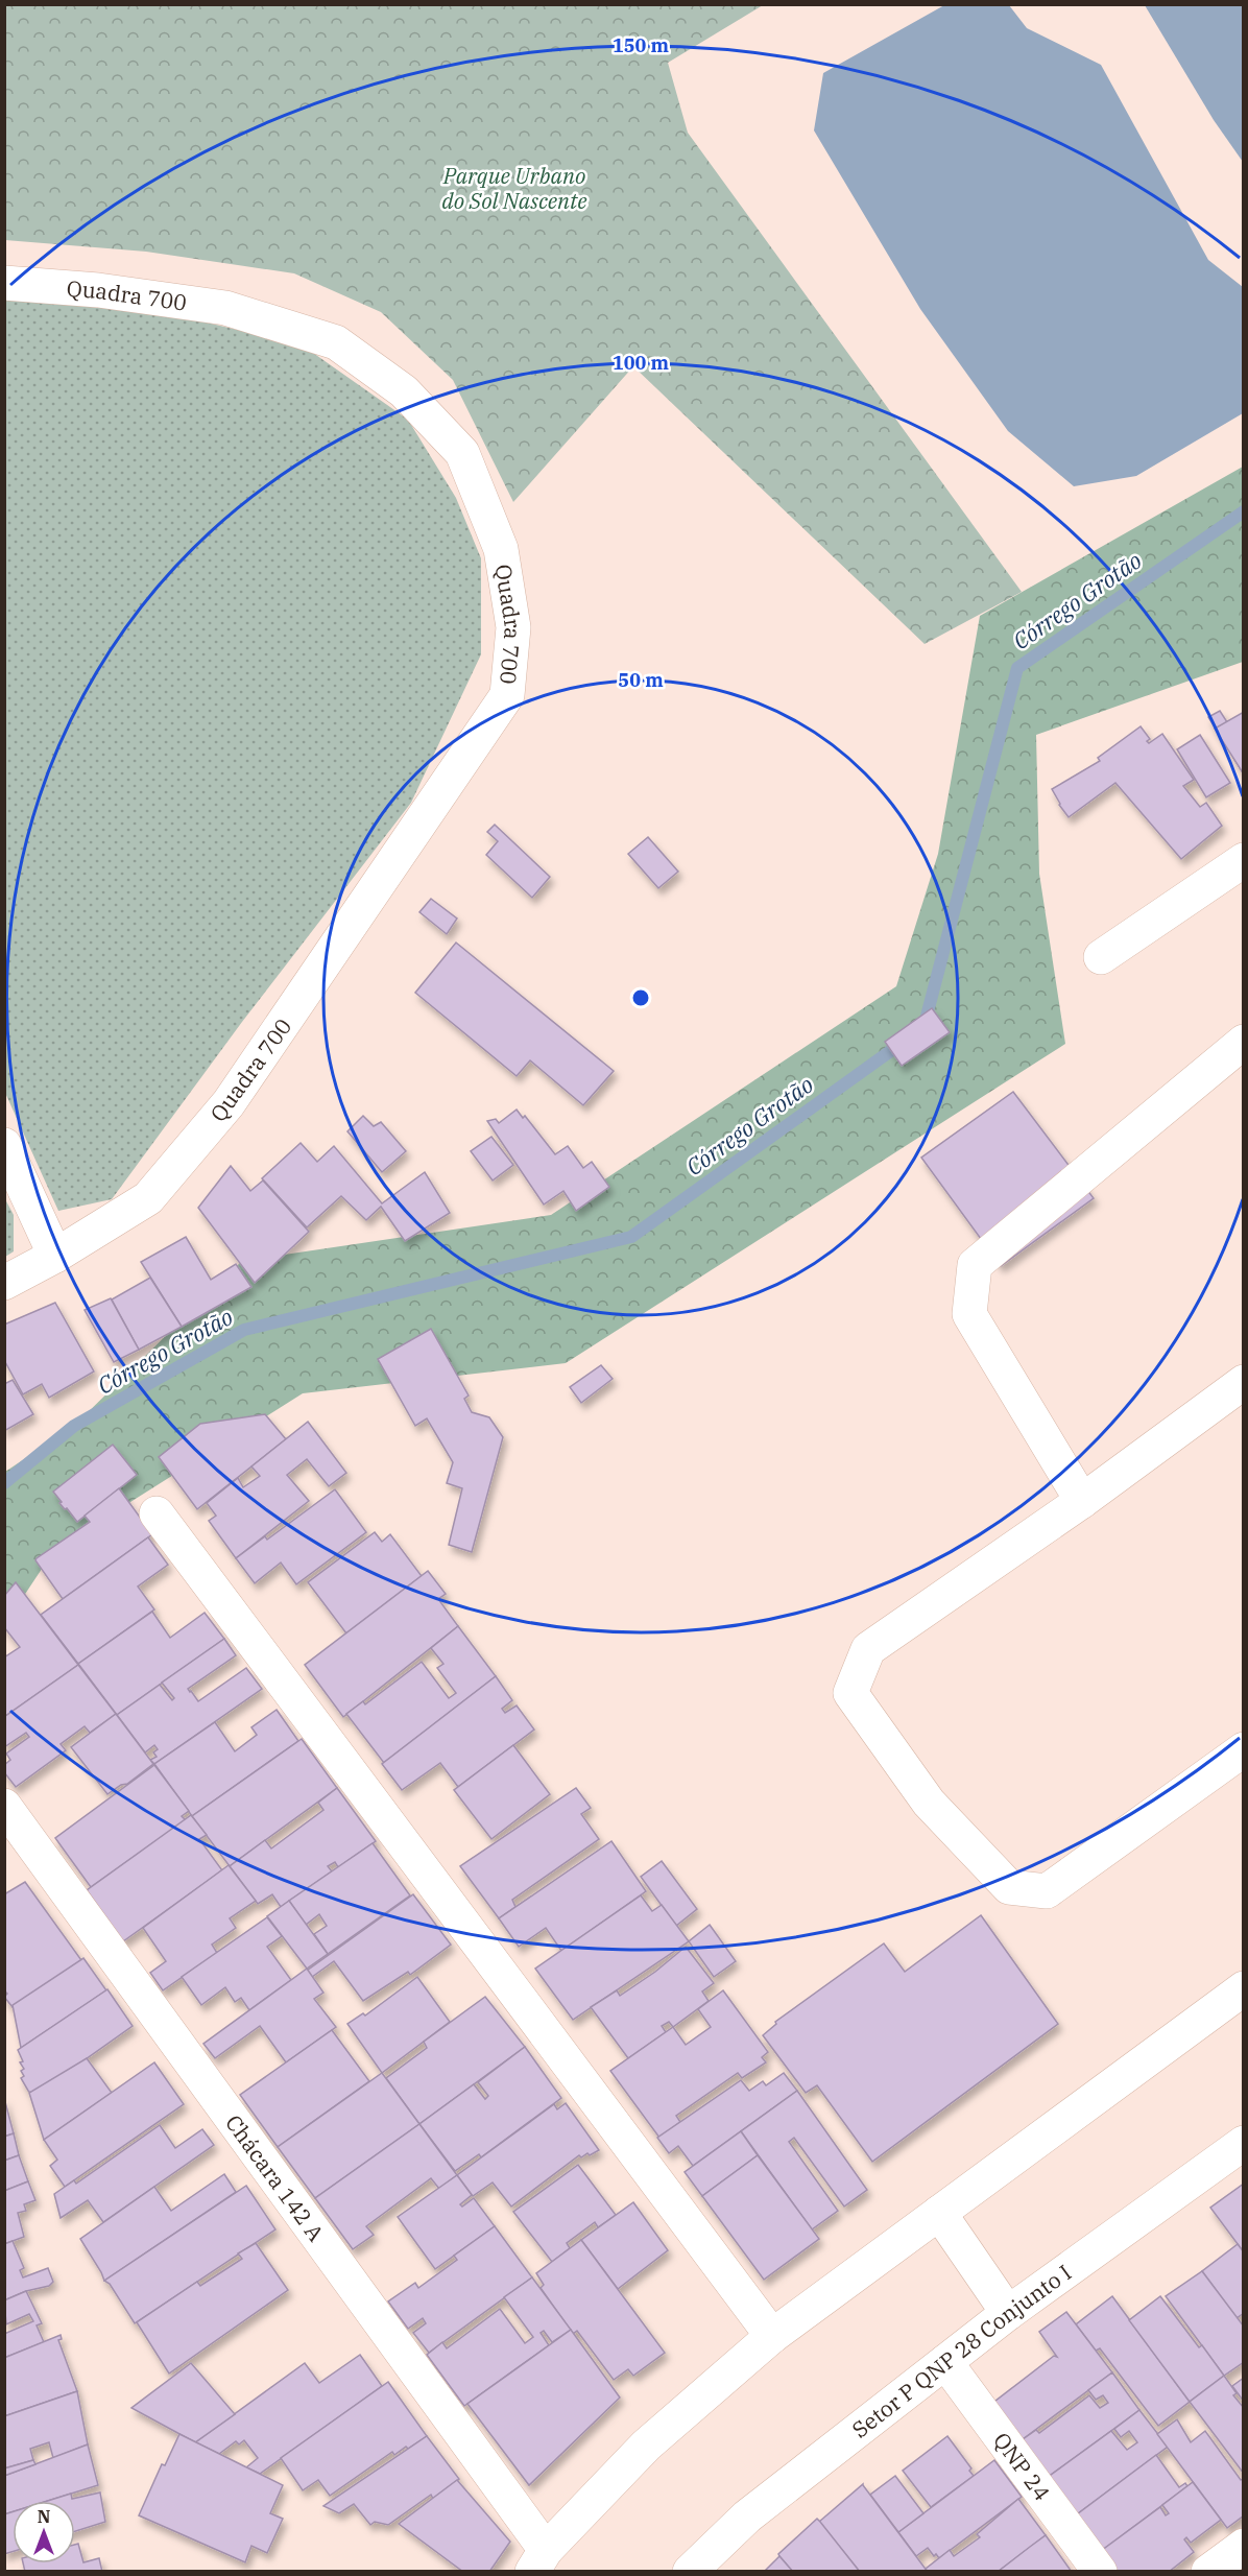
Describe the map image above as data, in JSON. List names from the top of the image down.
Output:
{
  "streets": {
    "street": [
      "Quadra 700",
      "Chácara 142 A",
      "Setor P QNP 28 Conjunto I",
      "QNP 24"
    ]
  },
  "crossings": [
    ["Setor P QNP 28 Conjunto I", "QNP 24"]
  ],
  "water": ["Córrego Grotão"],
  "parks": ["Parque Urbano do Sol Nascente"],
  "north": "top",
  "rings": ["150 m", "100 m", "50 m"]
}
